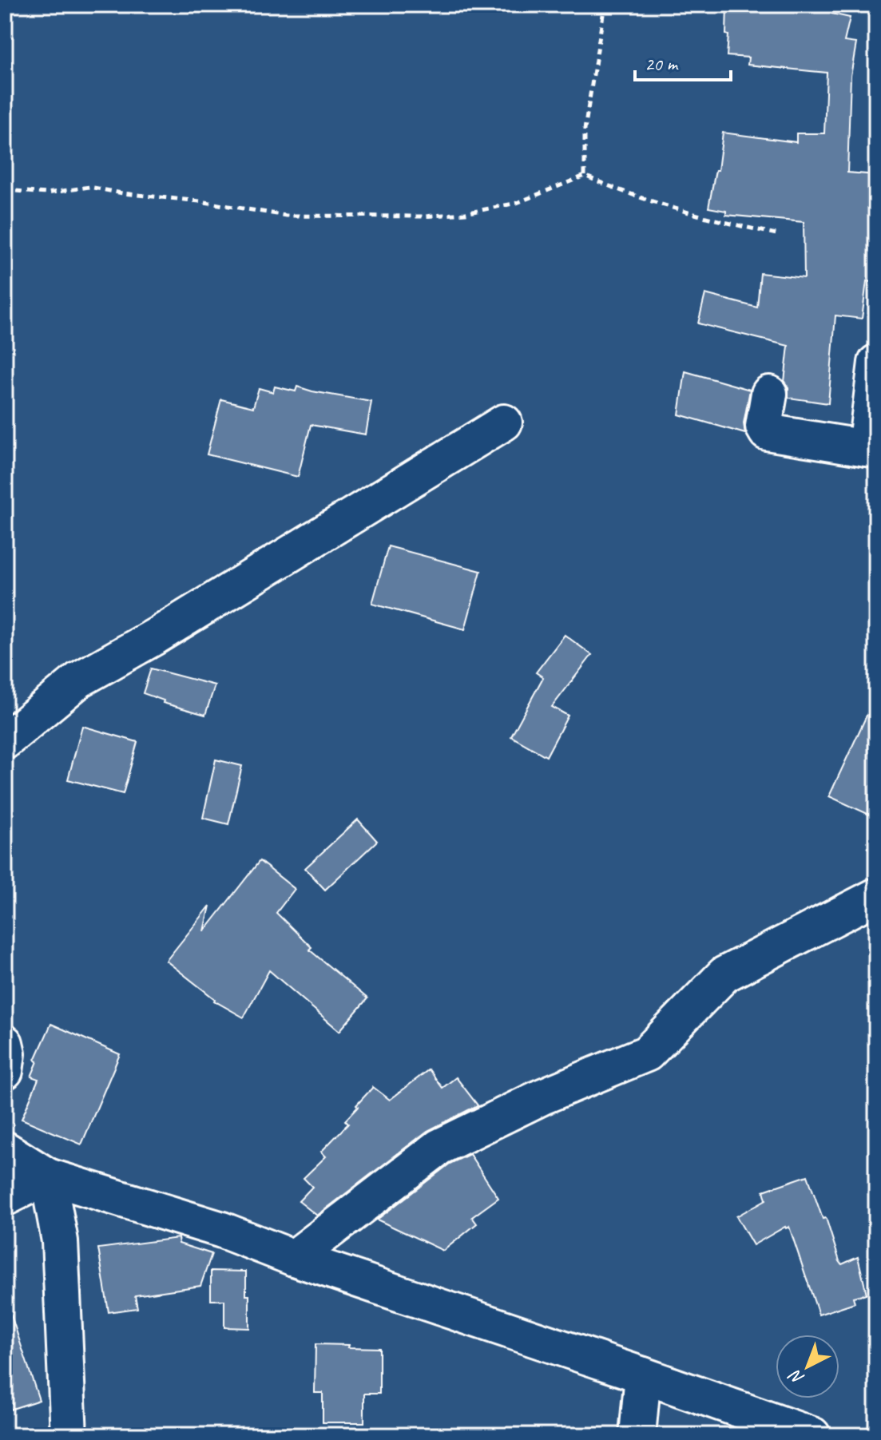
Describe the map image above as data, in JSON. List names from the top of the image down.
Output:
{
  "scale_bar": "20 m",
  "north": "bottom left"
}
